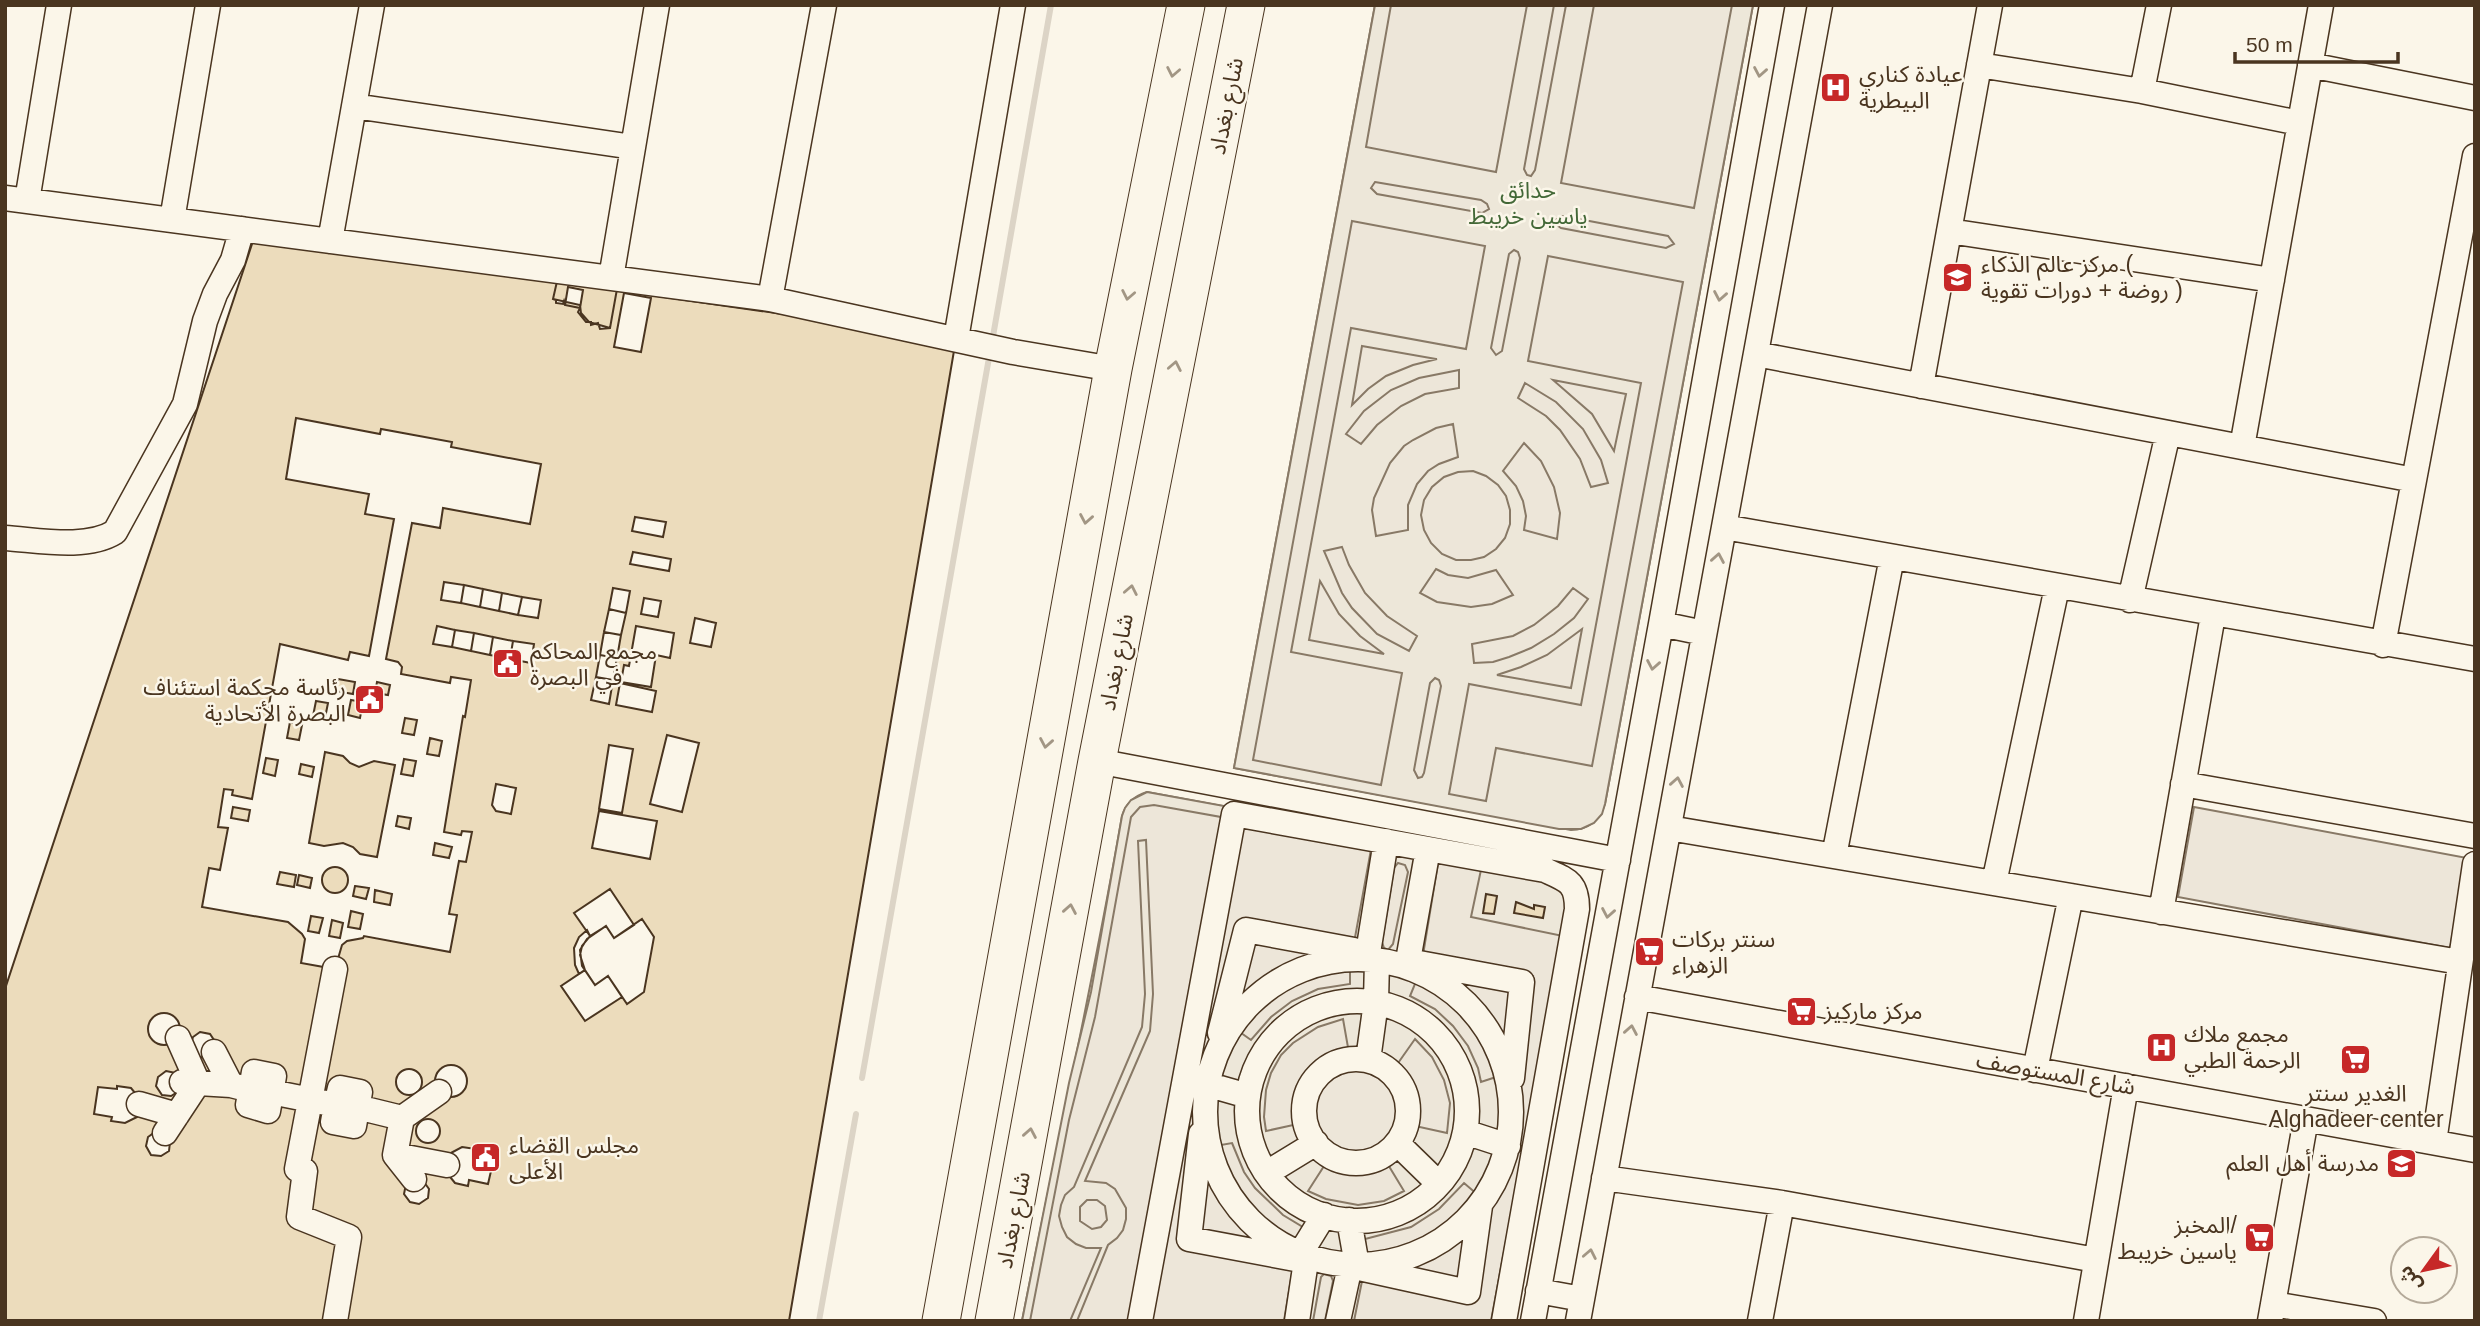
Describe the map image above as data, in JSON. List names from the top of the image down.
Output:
{
  "streets": {
    "highway": ["شارع بغداد"],
    "street": ["شارع المستوصف"]
  },
  "parks": ["حدائق ياسين خريبط"],
  "places": {
    "hospital": ["عيادة كناري البيطرية", "مجمع ملاك الرحمة الطبي"],
    "school or university": ["مركز عالم الذكاء ( روضة + دورات تقوية )", "مدرسة أهل العلم"],
    "public building": ["مجمع المحاكم في البصرة", "رئاسة محكمة استئناف البصرة الأتحادية", "مجلس القضاء الأعلى"],
    "supermarket": [
      "سنتر بركات الزهراء",
      "مركز ماركيز",
      "الغدير سنتر Alghadeer center",
      "المخبز/ ياسين خريبط"
    ]
  },
  "scale_bar": "50 m",
  "north": "bottom left"
}
